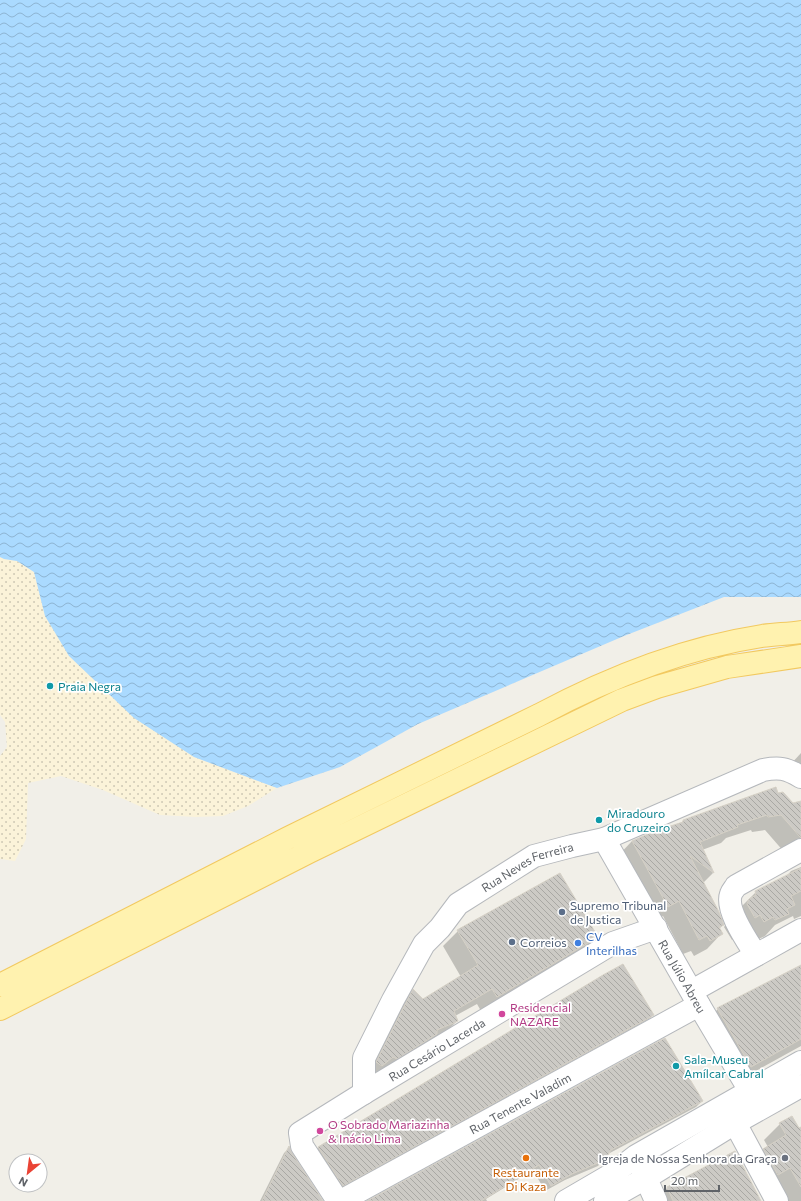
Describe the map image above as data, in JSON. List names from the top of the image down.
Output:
{
  "streets": {
    "street": [
      "Rua Neves Ferreira",
      "Rua Júlio Abreu",
      "Rua Cesário Lacerda",
      "Rua Tenente Valadim"
    ]
  },
  "crossings": [
    ["Rua Neves Ferreira", "Rua Júlio Abreu"],
    ["Rua Neves Ferreira", "Rua Cesário Lacerda"],
    ["Rua Júlio Abreu", "Rua Cesário Lacerda"],
    ["Rua Júlio Abreu", "Rua Tenente Valadim"]
  ],
  "places": [
    "Praia Negra",
    "Miradouro do Cruzeiro",
    "Supremo Tribunal de Justica",
    "Correios",
    "CV Interilhas",
    "Residencial NAZARE",
    "Sala-Museu Amílcar Cabral",
    "O Sobrado Mariazinha & Inácio Lima",
    "Restaurante Di Kaza",
    "Igreja de Nossa Senhora da Graça"
  ],
  "scale_bar": "20 m",
  "north": "bottom left"
}
